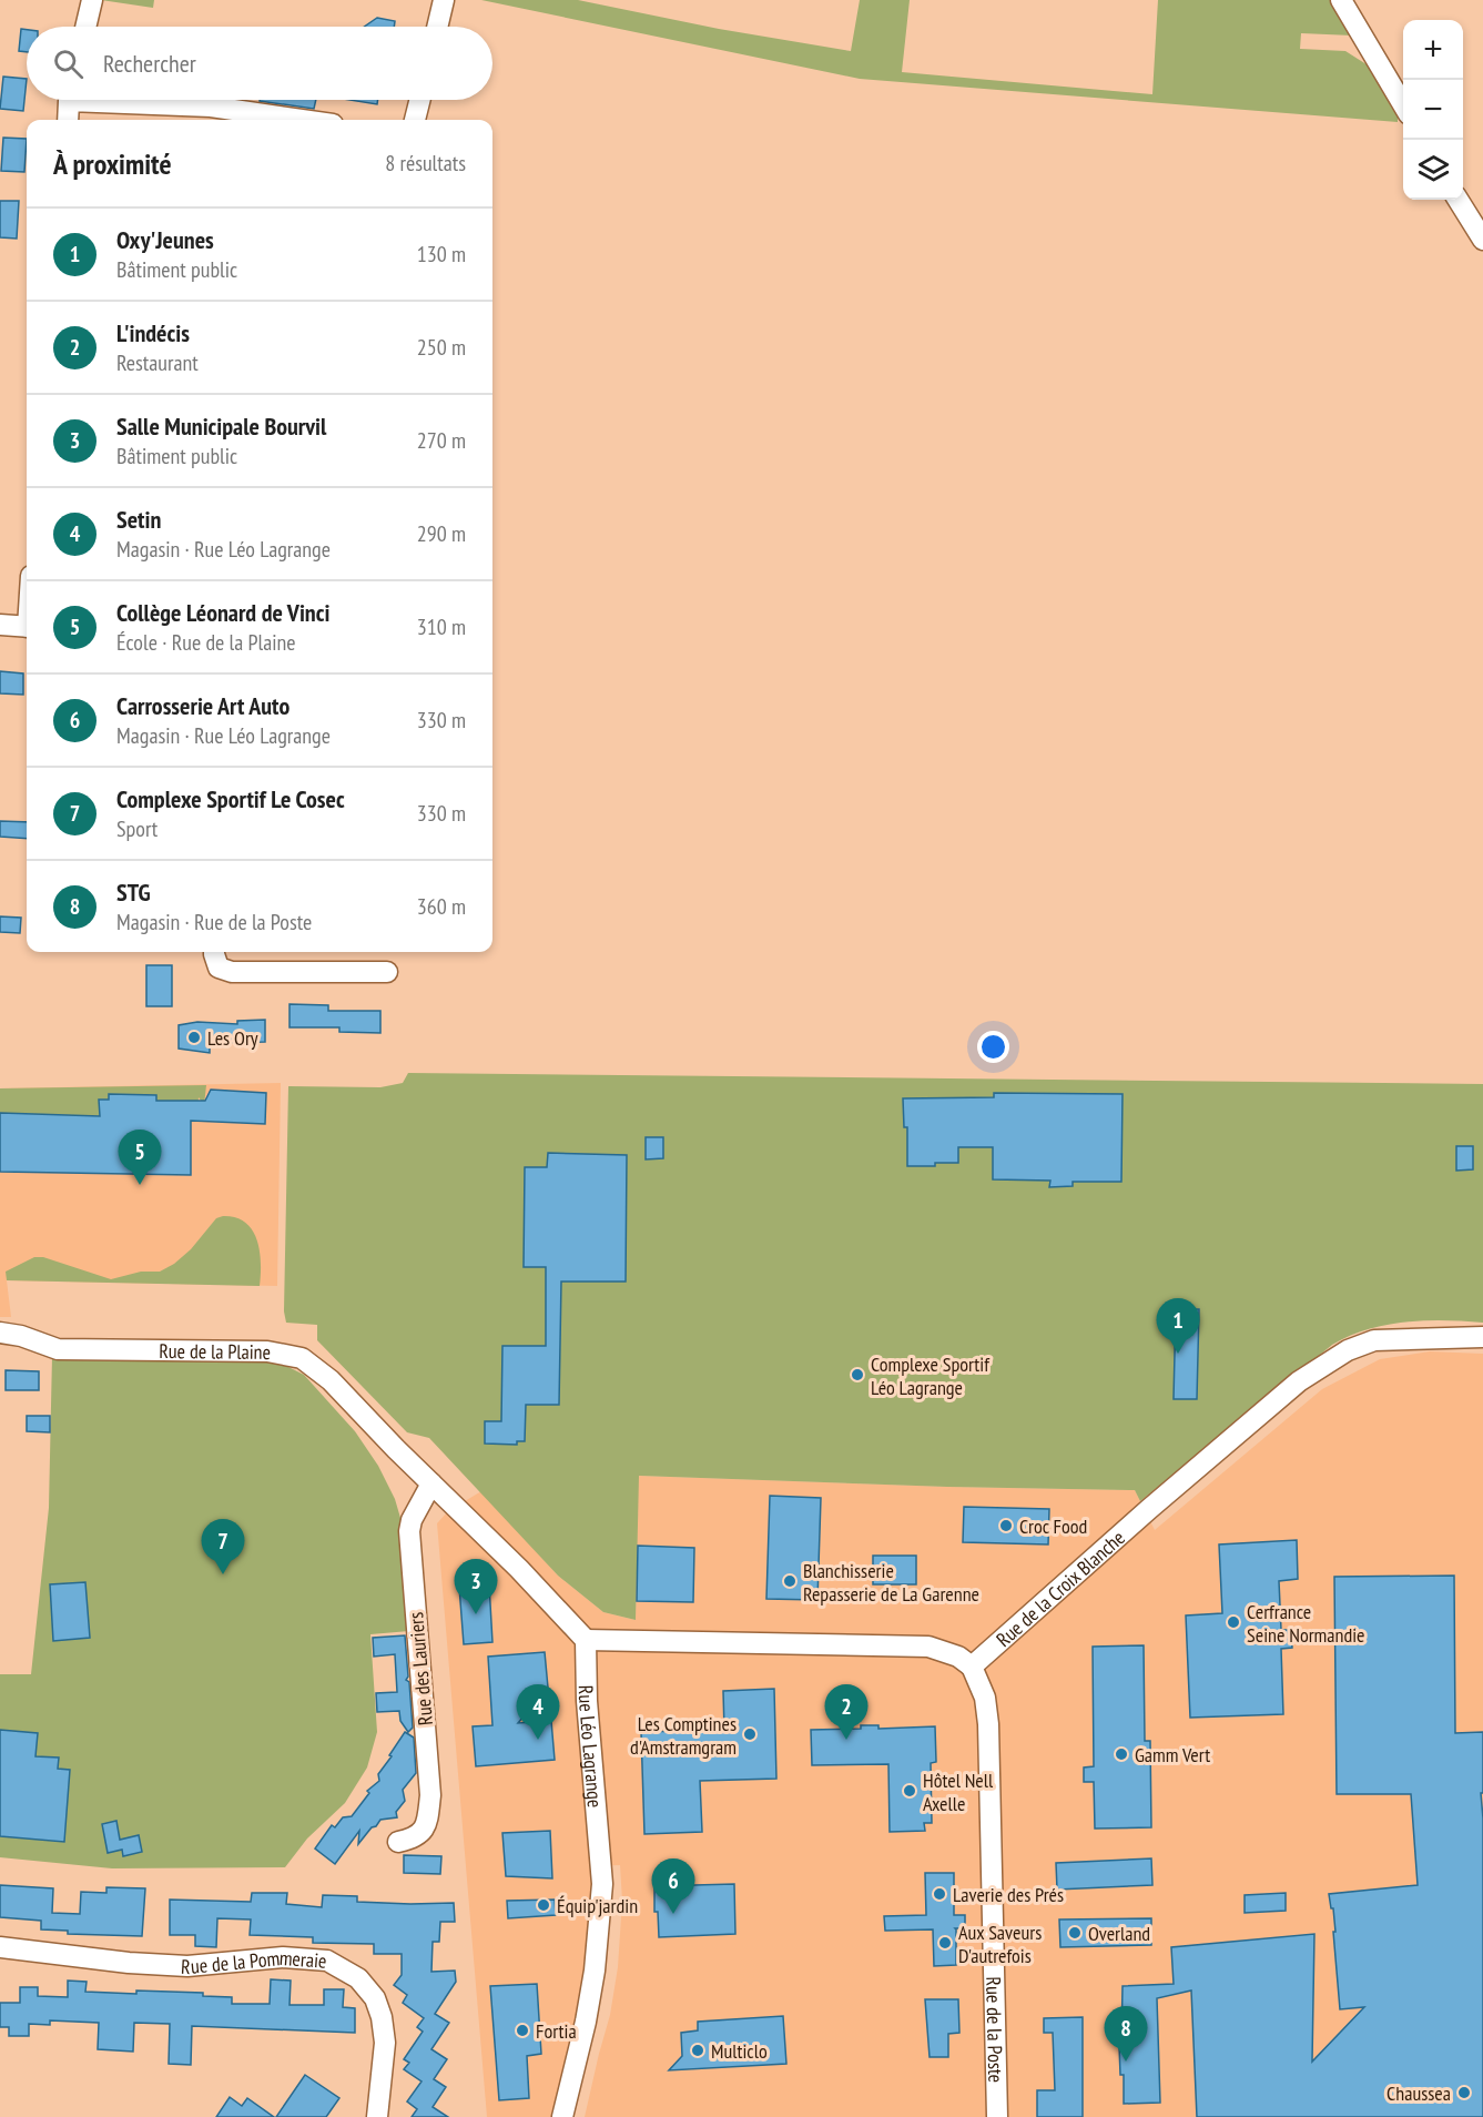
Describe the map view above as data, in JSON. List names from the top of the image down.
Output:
{
  "streets": {
    "street": [
      "Rue de la Plaine",
      "Rue de la Croix Blanche",
      "Rue des Lauriers",
      "Rue Léo Lagrange",
      "Rue de la Pommeraie",
      "Rue de la Poste"
    ]
  },
  "crossings": [
    ["Rue de la Plaine", "Rue des Lauriers"],
    ["Rue de la Croix Blanche", "Rue de la Poste"]
  ],
  "places": [
    "Les Ory",
    "Complexe Sportif Léo Lagrange",
    "Croc Food",
    "Blanchisserie Repasserie de La Garenne",
    "Cerfrance Seine Normandie",
    "Les Comptines d'Amstramgram",
    "Gamm Vert",
    "Hôtel Nell Axelle",
    "Laverie des Prés",
    "Équip'jardin",
    "Overland",
    "Aux Saveurs D'autrefois",
    "Fortia",
    "Multiclo",
    "Chaussea"
  ],
  "page": {
    "map_buttons": ["+", "−"],
    "search": "Rechercher",
    "heading": ["À proximité", "8 résultats"],
    "list": [
      {
        "mark": "1",
        "name": "Oxy'Jeunes",
        "note": "Bâtiment public",
        "value": "130 m"
      },
      {
        "mark": "2",
        "name": "L'indécis",
        "note": "Restaurant",
        "value": "250 m"
      },
      {
        "mark": "3",
        "name": "Salle Municipale Bourvil",
        "note": "Bâtiment public",
        "value": "270 m"
      },
      {
        "mark": "4",
        "name": "Setin",
        "note": "Magasin · Rue Léo Lagrange",
        "value": "290 m"
      },
      {
        "mark": "5",
        "name": "Collège Léonard de Vinci",
        "note": "École · Rue de la Plaine",
        "value": "310 m"
      },
      {
        "mark": "6",
        "name": "Carrosserie Art Auto",
        "note": "Magasin · Rue Léo Lagrange",
        "value": "330 m"
      },
      {
        "mark": "7",
        "name": "Complexe Sportif Le Cosec",
        "note": "Sport",
        "value": "330 m"
      },
      {
        "mark": "8",
        "name": "STG",
        "note": "Magasin · Rue de la Poste",
        "value": "360 m"
      }
    ],
    "pins": [
      "5",
      "1",
      "7",
      "3",
      "2",
      "4",
      "6",
      "8"
    ]
  }
}
